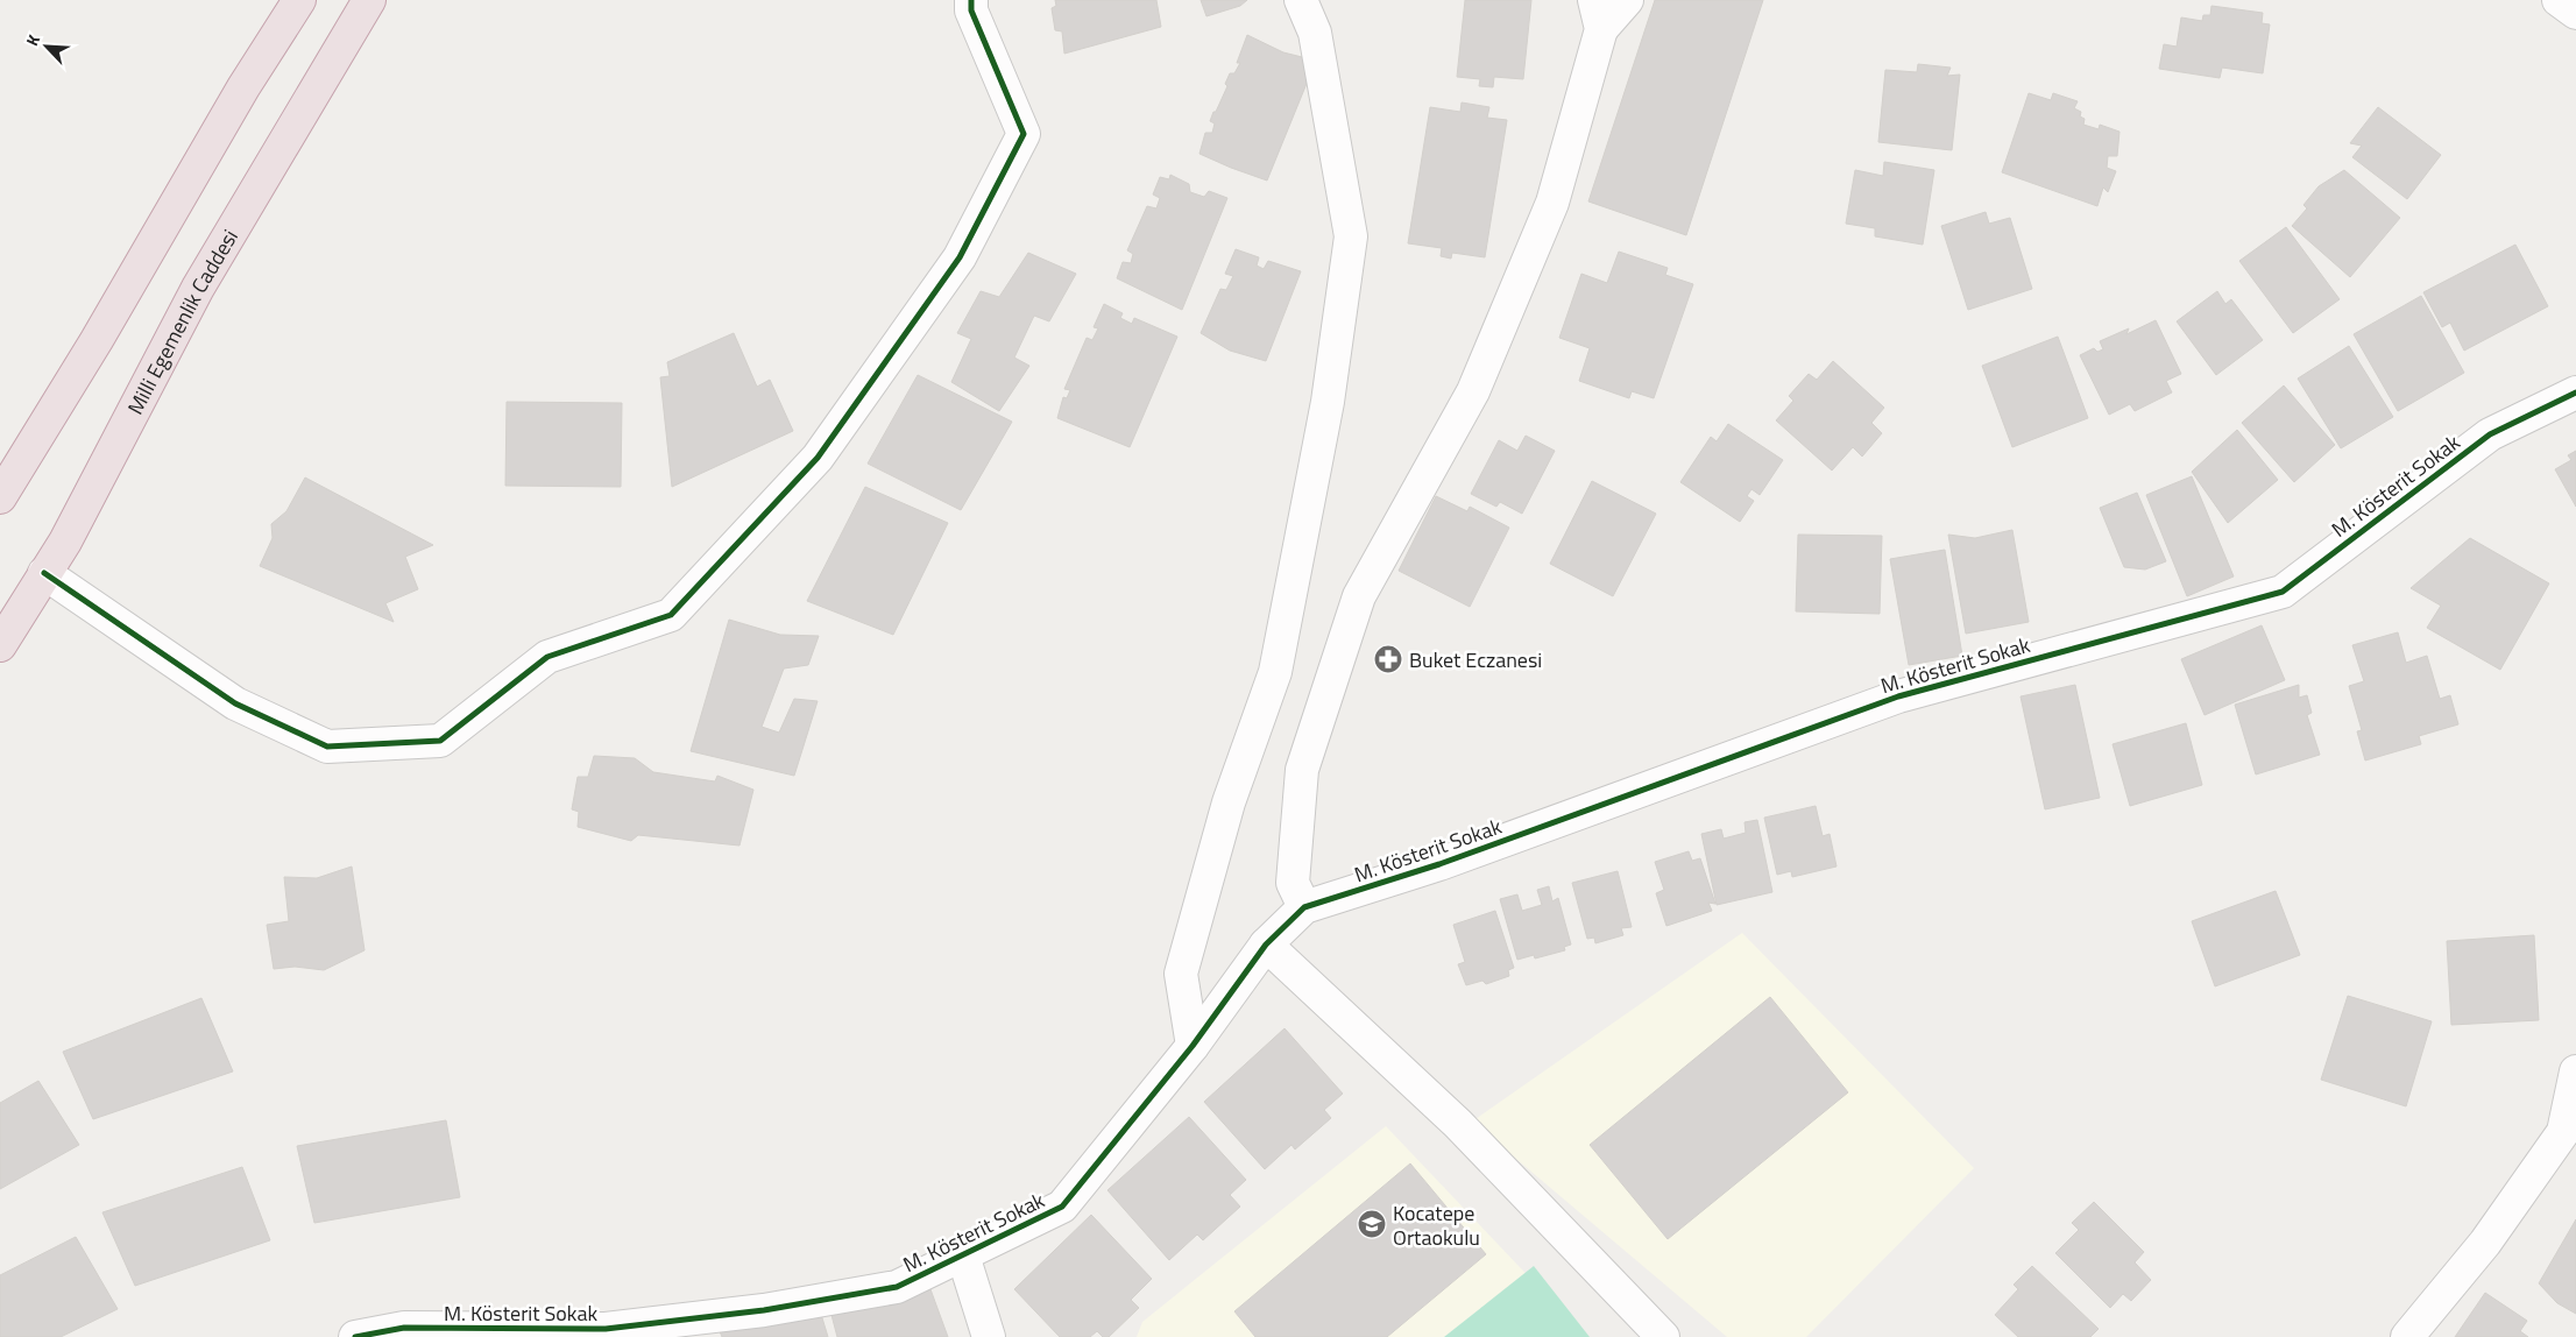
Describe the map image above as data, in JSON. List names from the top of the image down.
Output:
{
  "streets": {
    "highway": ["Milli Egemenlik Caddesi"],
    "street": ["M. Kösterit Sokak"]
  },
  "places": {
    "pharmacy": ["Buket Eczanesi"],
    "school or university": ["Kocatepe Ortaokulu"]
  },
  "north": "top left"
}
